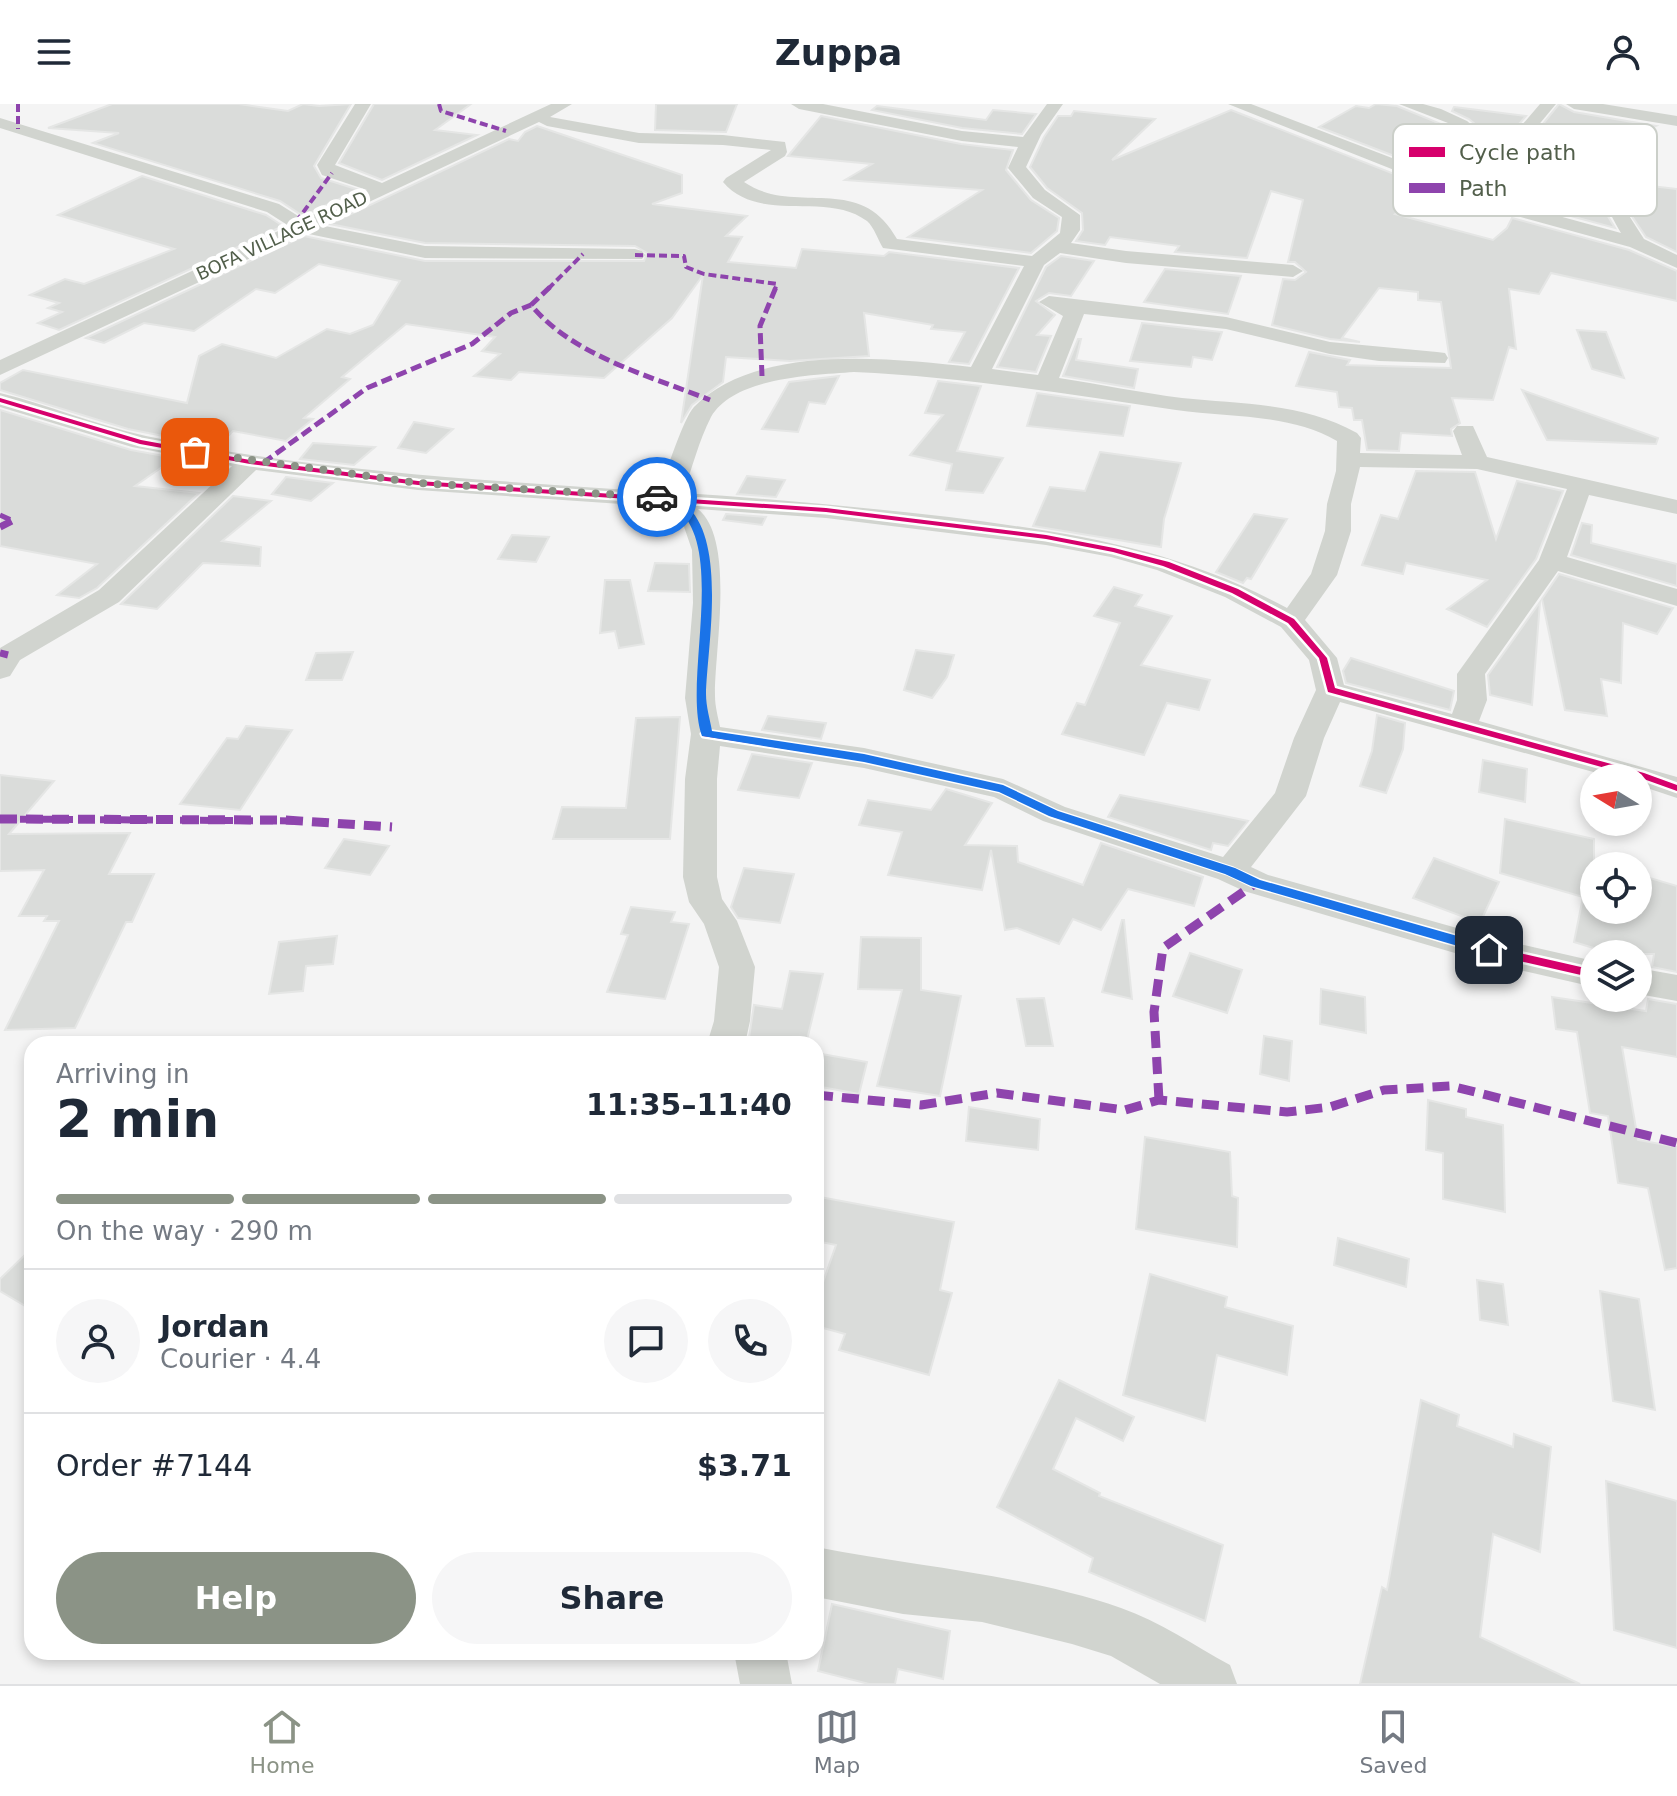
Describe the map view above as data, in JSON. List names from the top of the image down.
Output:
{
  "streets": {
    "street": ["BOFA VILLAGE ROAD"]
  },
  "legend": ["Cycle path", "Path"],
  "north": "left",
  "page": {
    "header": "Zuppa",
    "heading": ["2 min", "Arriving in", "11:35–11:40"],
    "panel": [
      "Jordan",
      "Courier · 4.4",
      "Order #7144",
      "$3.71"
    ],
    "bar": "On the way · 290 m",
    "buttons": ["Help", "Share"],
    "tabs": ["Home", "Map", "Saved"]
  }
}
